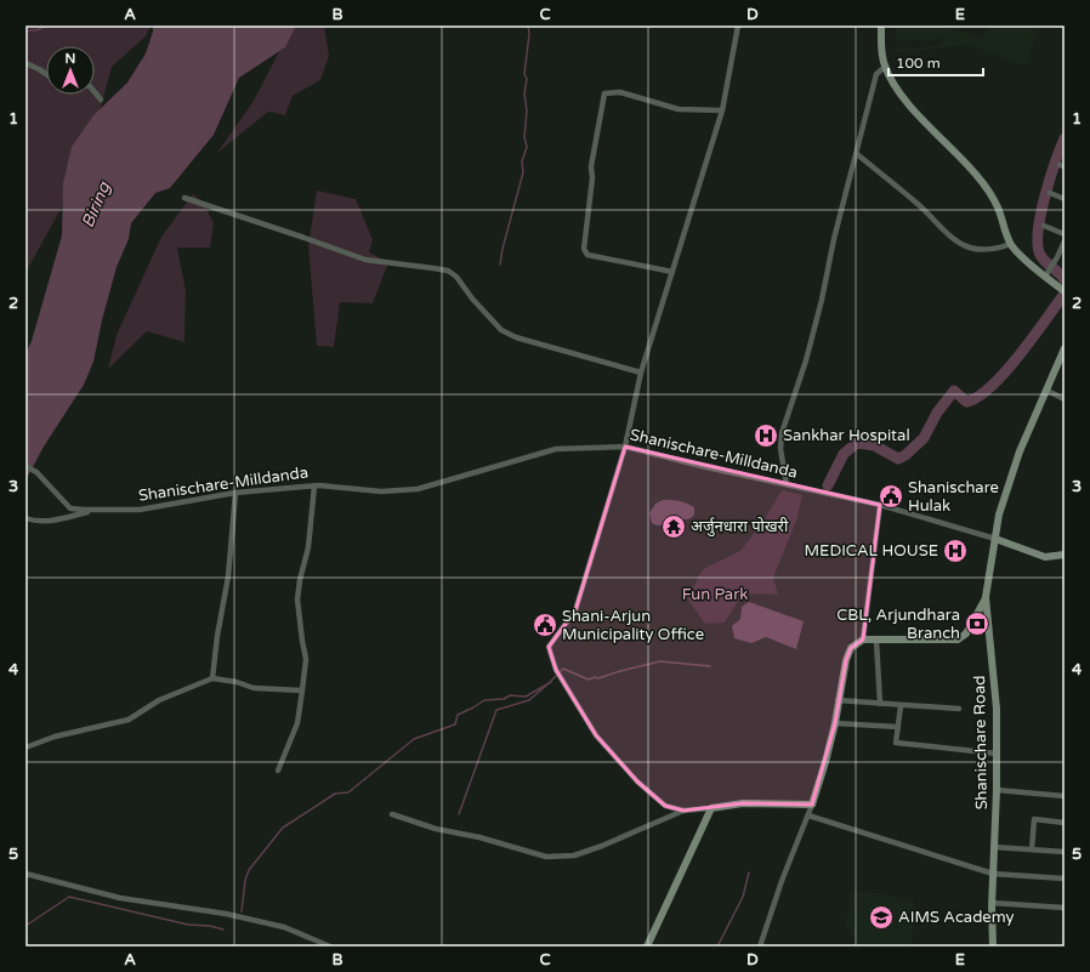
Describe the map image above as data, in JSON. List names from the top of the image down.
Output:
{
  "streets": {
    "street": ["Shanischare-Milldanda", "Shanischare Road"]
  },
  "crossings": [
    ["Shanischare-Milldanda", "Shanischare Road"]
  ],
  "water": ["Biring"],
  "parks": ["Fun Park"],
  "places": {
    "hospital": ["Sankhar Hospital", "MEDICAL HOUSE"],
    "public building": ["Shanischare Hulak", "Shani-Arjun Municipality Office"],
    "temple": ["अर्जुनधारा पोखरी"],
    "bank": ["CBL, Arjundhara Branch"],
    "school or university": ["AIMS Academy"]
  },
  "scale_bar": "100 m",
  "north": "top",
  "grid": {
    "columns": [
      "A",
      "B",
      "C",
      "D",
      "E"
    ],
    "rows": [
      "1",
      "2",
      "3",
      "4",
      "5"
    ]
  }
}
